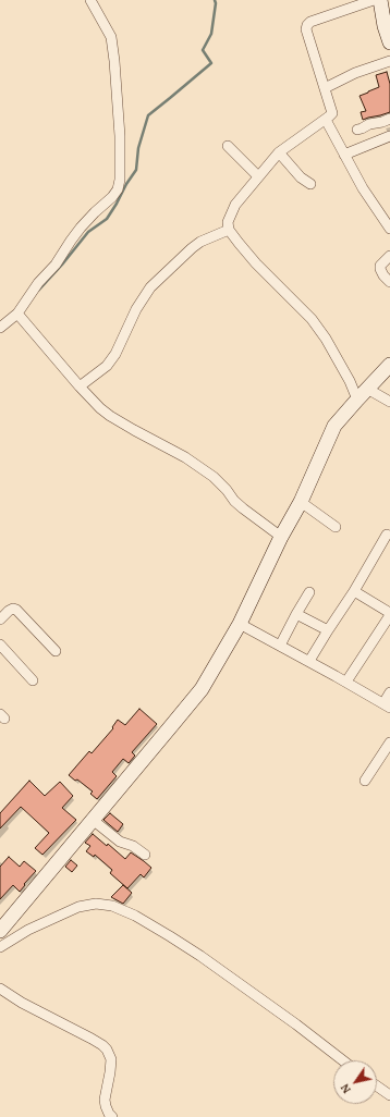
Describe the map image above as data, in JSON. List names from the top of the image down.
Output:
{
  "north": "bottom left"
}
